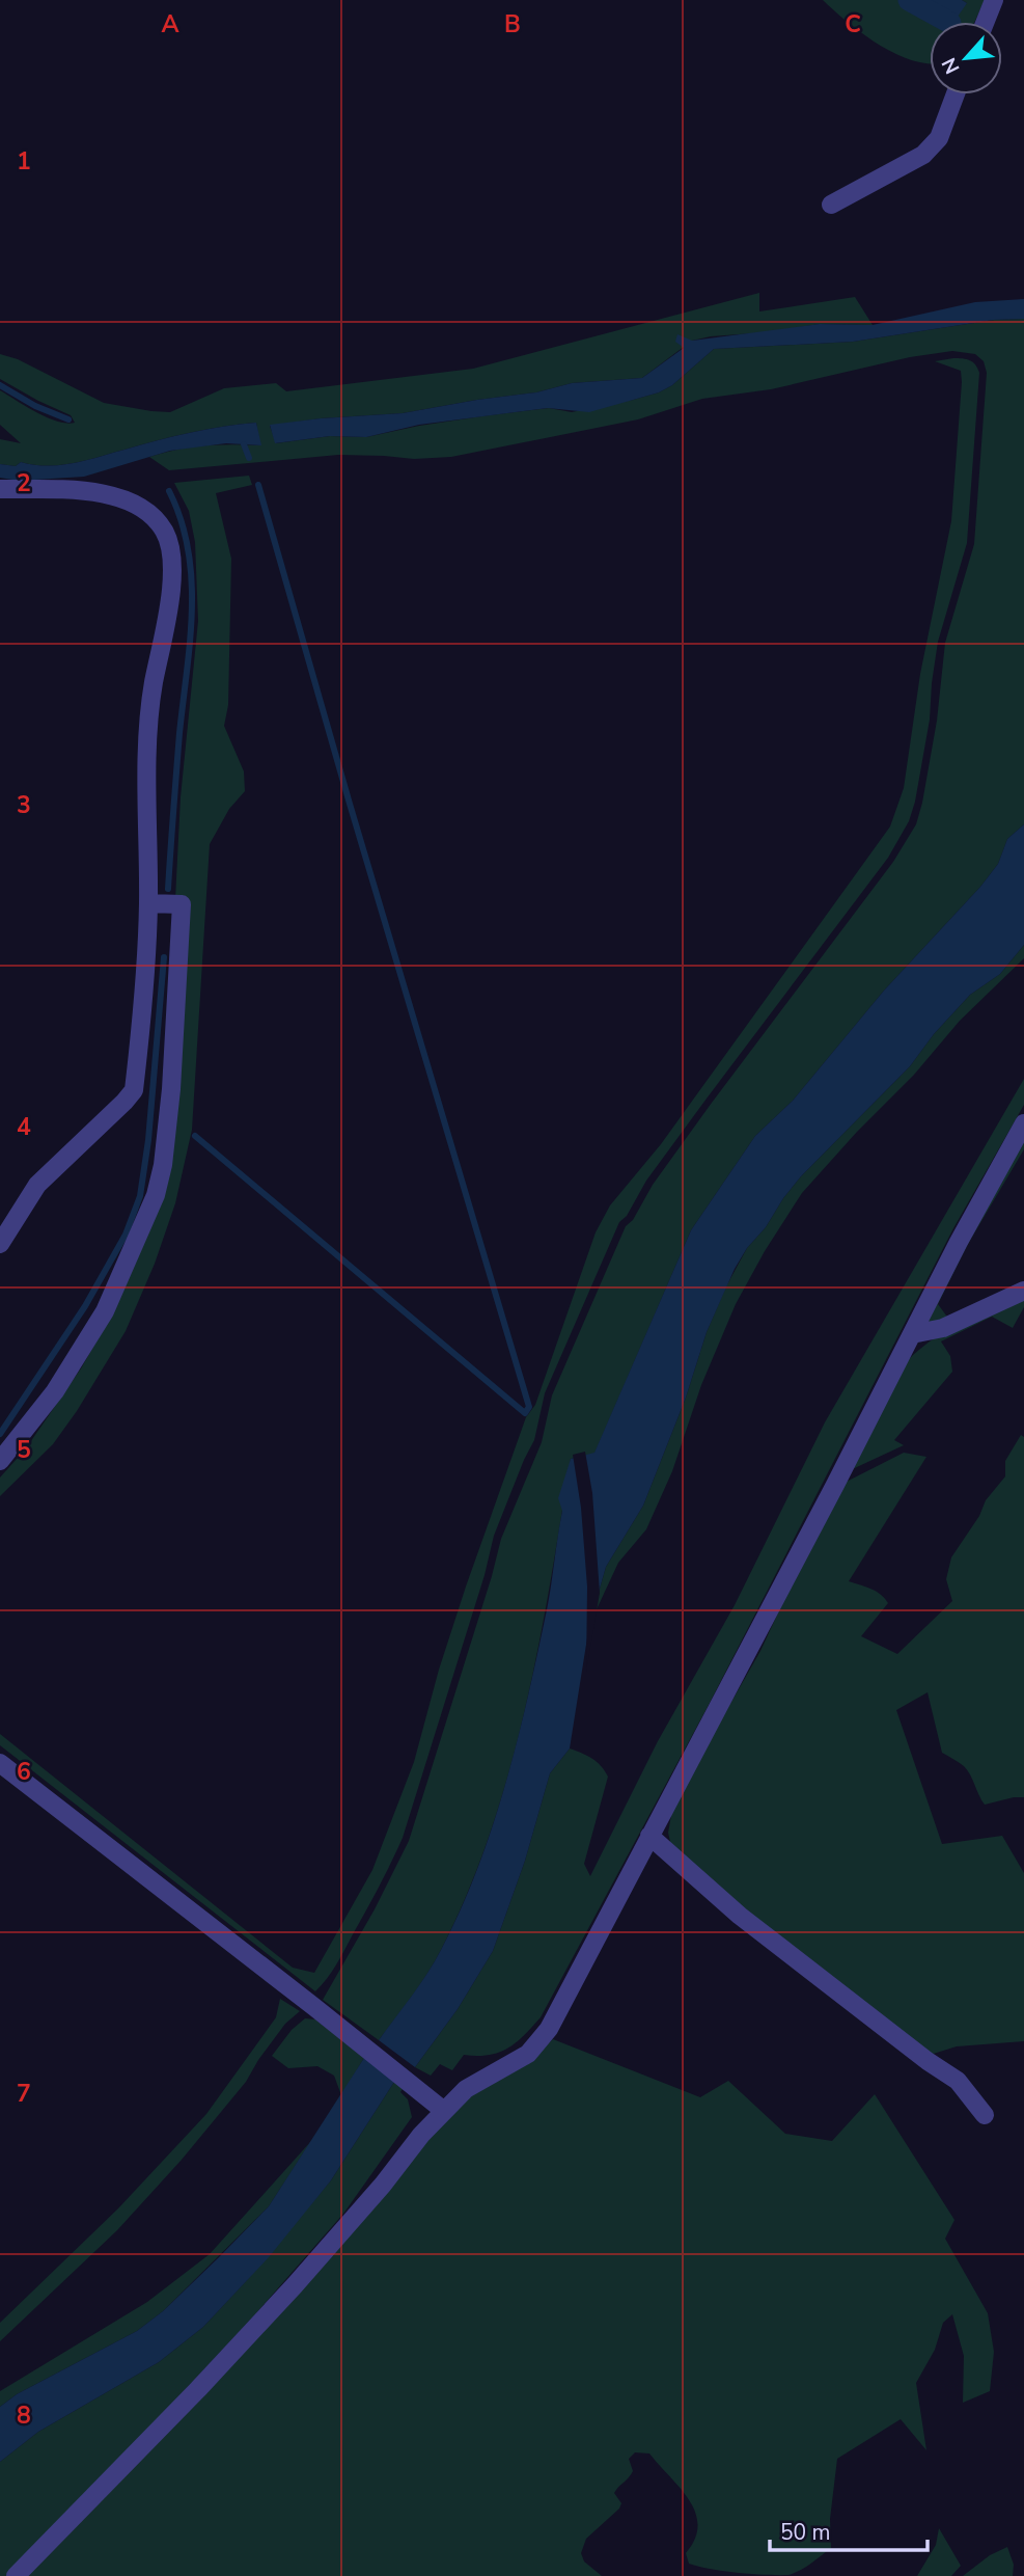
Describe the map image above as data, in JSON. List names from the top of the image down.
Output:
{
  "scale_bar": "50 m",
  "north": "bottom left",
  "grid": {
    "columns": ["A", "B", "C"],
    "rows": [
      "1",
      "2",
      "3",
      "4",
      "5",
      "6",
      "7",
      "8"
    ]
  }
}
